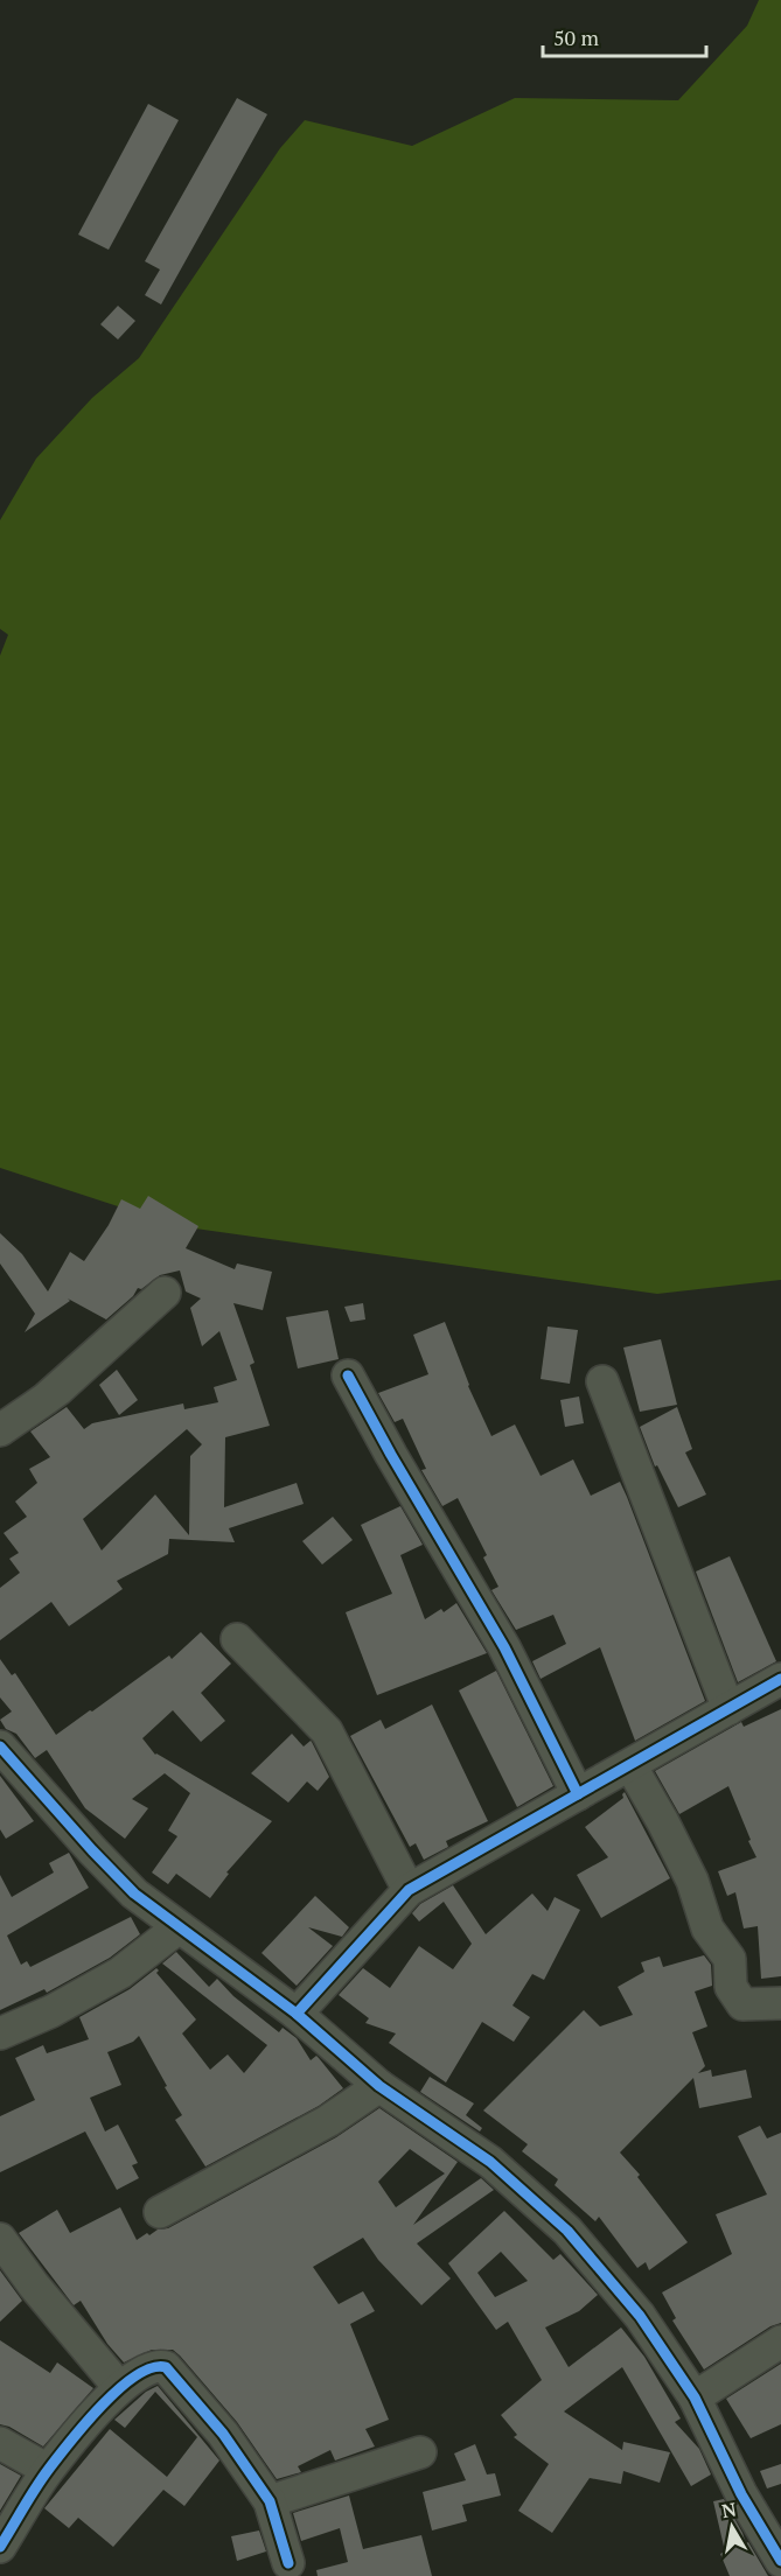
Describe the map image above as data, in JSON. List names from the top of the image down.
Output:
{
  "scale_bar": "50 m",
  "north": "top"
}
